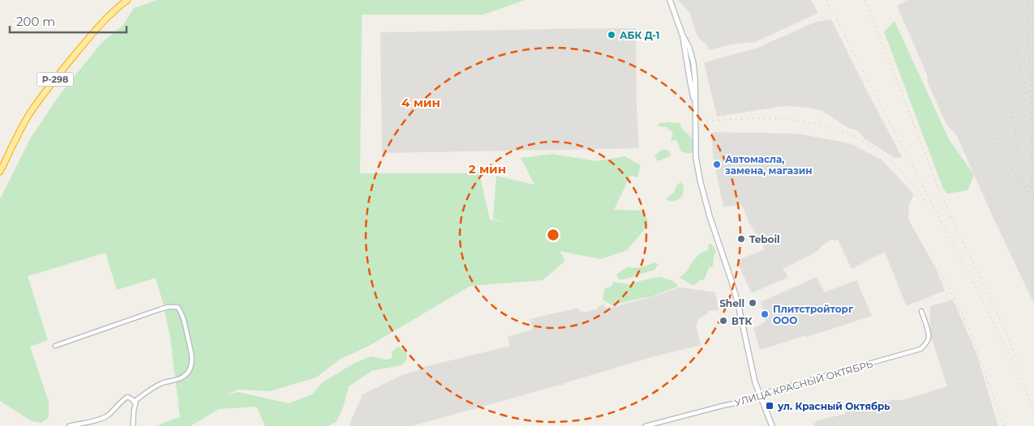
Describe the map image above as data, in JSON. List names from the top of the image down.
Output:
{
  "streets": {
    "highway": ["Р-298"],
    "street": ["УЛИЦА КРАСНЫЙ ОКТЯБРЬ"]
  },
  "places": {
    "other": [
      "АБК Д-1",
      "Автомасла, замена, магазин",
      "Teboil",
      "Shell",
      "Плитстройторг ООО",
      "ВТК"
    ],
    "transit": ["ул. Красный Октябрь"]
  },
  "scale_bar": "200 m",
  "rings": ["4 мин", "2 мин"]
}
